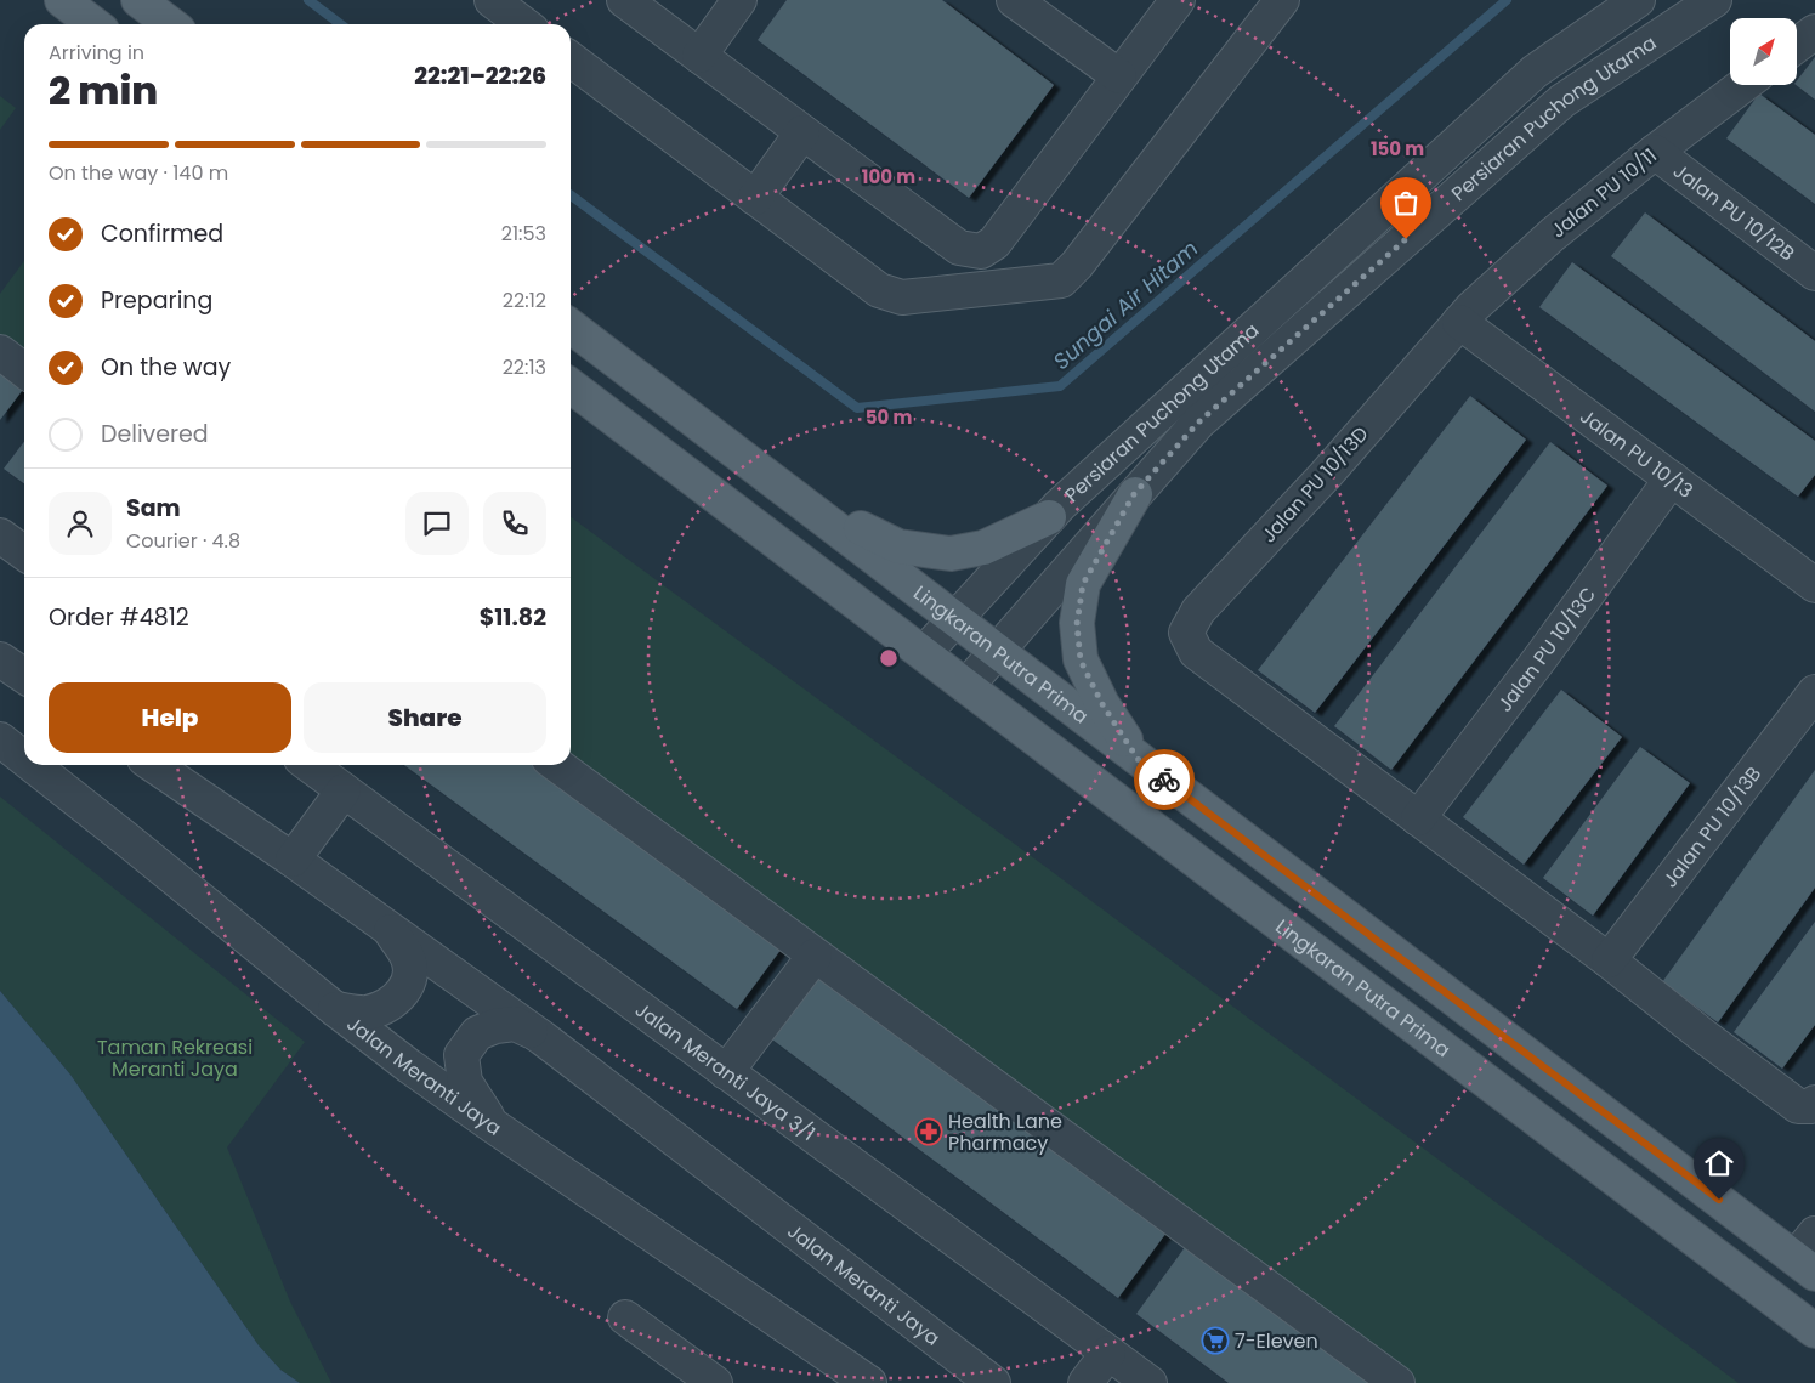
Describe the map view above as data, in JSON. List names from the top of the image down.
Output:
{
  "streets": {
    "main road": ["Lingkaran Putra Prima"],
    "street": [
      "Persiaran Puchong Utama",
      "Jalan PU 10/11",
      "Jalan PU 10/12B",
      "Jalan PU 10/13",
      "Jalan PU 10/13D",
      "Jalan PU 10/13C",
      "Jalan PU 10/13B",
      "Jalan Meranti Jaya 3/1",
      "Jalan Meranti Jaya"
    ]
  },
  "crossings": [
    ["Persiaran Puchong Utama", "Lingkaran Putra Prima"],
    ["Jalan PU 10/11", "Jalan PU 10/12B"],
    ["Jalan PU 10/11", "Jalan PU 10/13"],
    ["Jalan PU 10/11", "Jalan PU 10/13D"],
    ["Jalan PU 10/13", "Jalan PU 10/13D"],
    ["Jalan PU 10/13", "Jalan PU 10/13C"],
    ["Jalan PU 10/13D", "Jalan PU 10/13C"]
  ],
  "water": ["Sungai Air Hitam"],
  "parks": ["Taman Rekreasi Meranti Jaya"],
  "places": {
    "pharmacy": ["Health Lane Pharmacy"],
    "supermarket": ["7-Eleven"]
  },
  "north": "top right",
  "page": {
    "heading": ["2 min", "Arriving in", "22:21–22:26"],
    "panel": [
      "Sam",
      "Courier · 4.8",
      "Order #4812",
      "$11.82"
    ],
    "bar": "On the way · 140 m",
    "list": [
      ["Confirmed", "21:53"],
      ["Preparing", "22:12"],
      ["On the way", "22:13"],
      "Delivered"
    ],
    "buttons": ["Help", "Share"]
  },
  "rings": ["150 m", "100 m", "50 m"]
}
